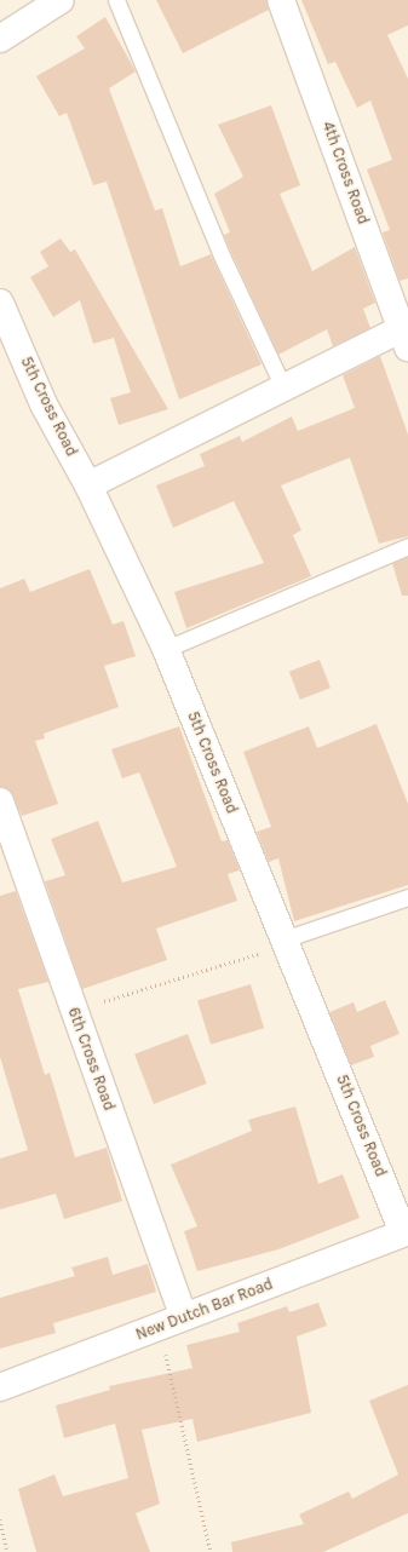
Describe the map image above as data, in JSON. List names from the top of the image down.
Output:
{
  "streets": {
    "street": [
      "4th Cross Road",
      "5th Cross Road",
      "6th Cross Road",
      "New Dutch Bar Road"
    ]
  },
  "crossings": [
    ["5th Cross Road", "New Dutch Bar Road"],
    ["6th Cross Road", "New Dutch Bar Road"]
  ]
}
